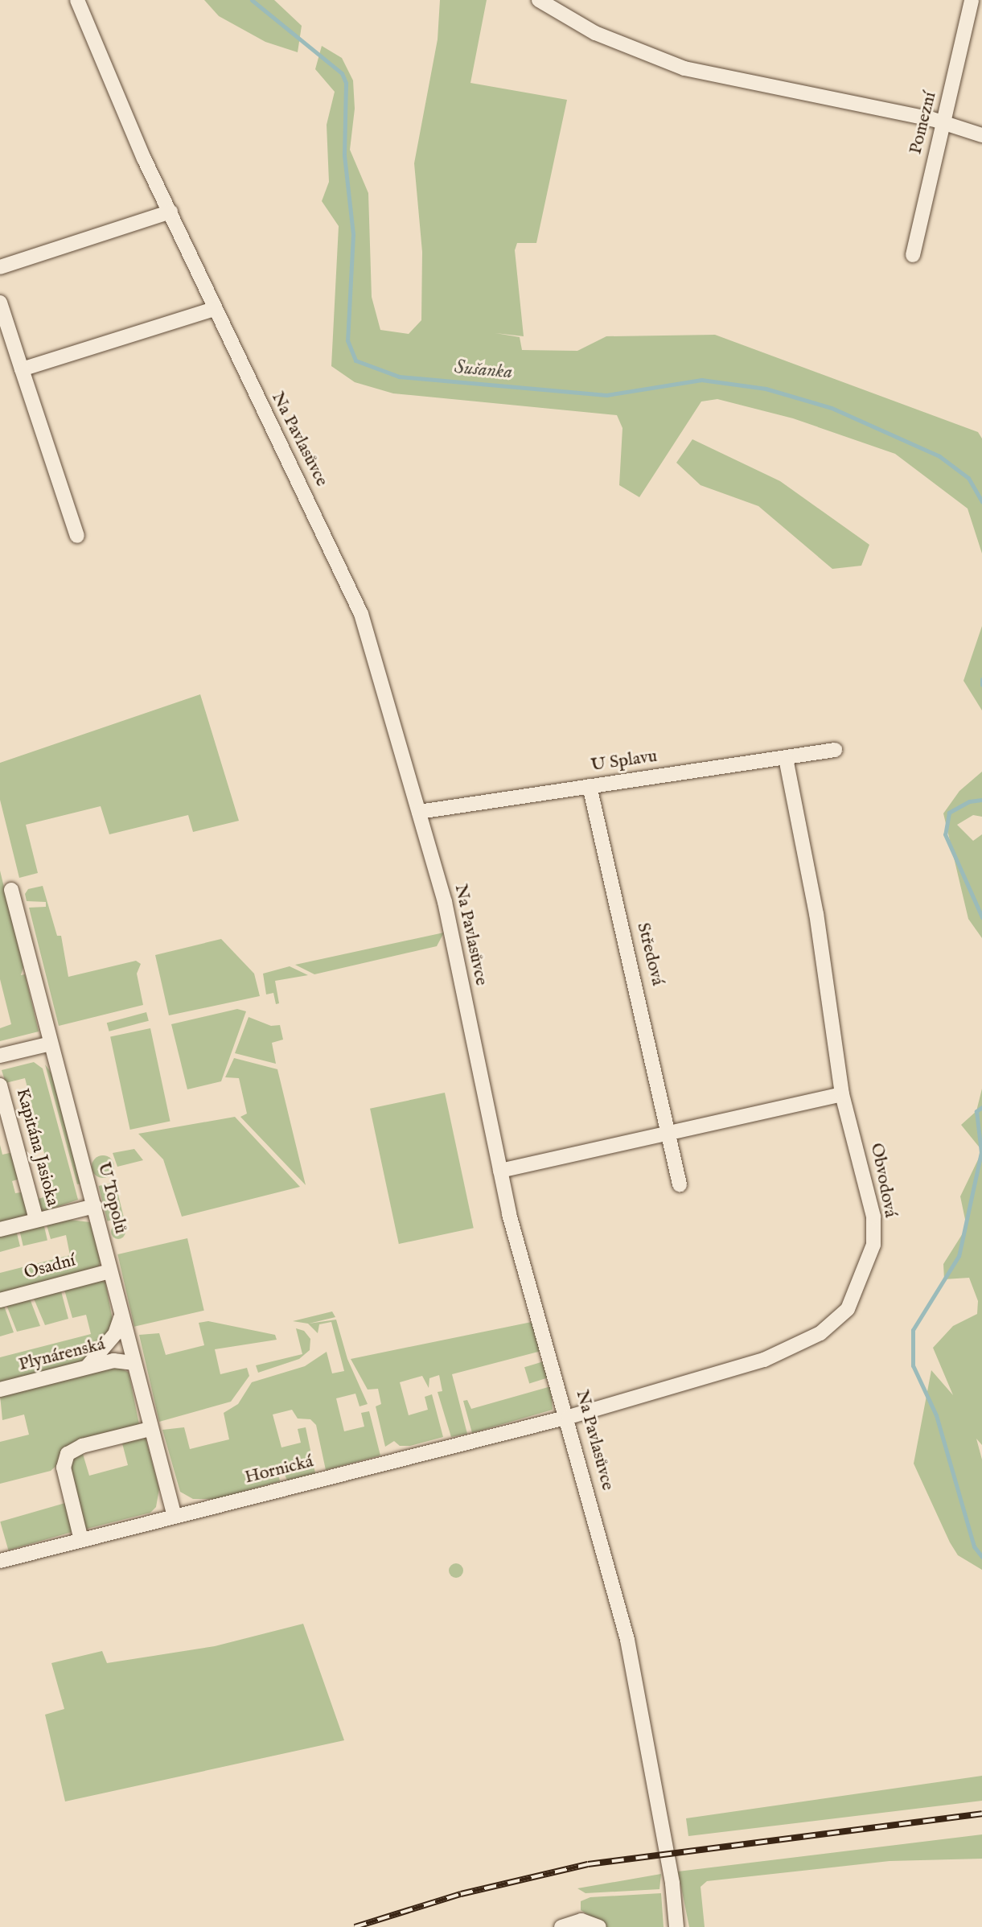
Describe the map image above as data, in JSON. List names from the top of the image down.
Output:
{
  "streets": {
    "street": [
      "Pomezní",
      "Na Pavlasůvce",
      "U Splavu",
      "Středová",
      "Kapitána Jasioka",
      "Obvodová",
      "U Topolů",
      "Osadní",
      "Plynárenská",
      "Hornická"
    ]
  },
  "crossings": [
    ["Na Pavlasůvce", "U Splavu"],
    ["Na Pavlasůvce", "Obvodová"],
    ["Na Pavlasůvce", "Hornická"],
    ["U Splavu", "Středová"],
    ["U Splavu", "Obvodová"],
    ["Obvodová", "Hornická"],
    ["U Topolů", "Osadní"],
    ["U Topolů", "Plynárenská"],
    ["U Topolů", "Hornická"]
  ],
  "water": ["Sušanka"]
}
